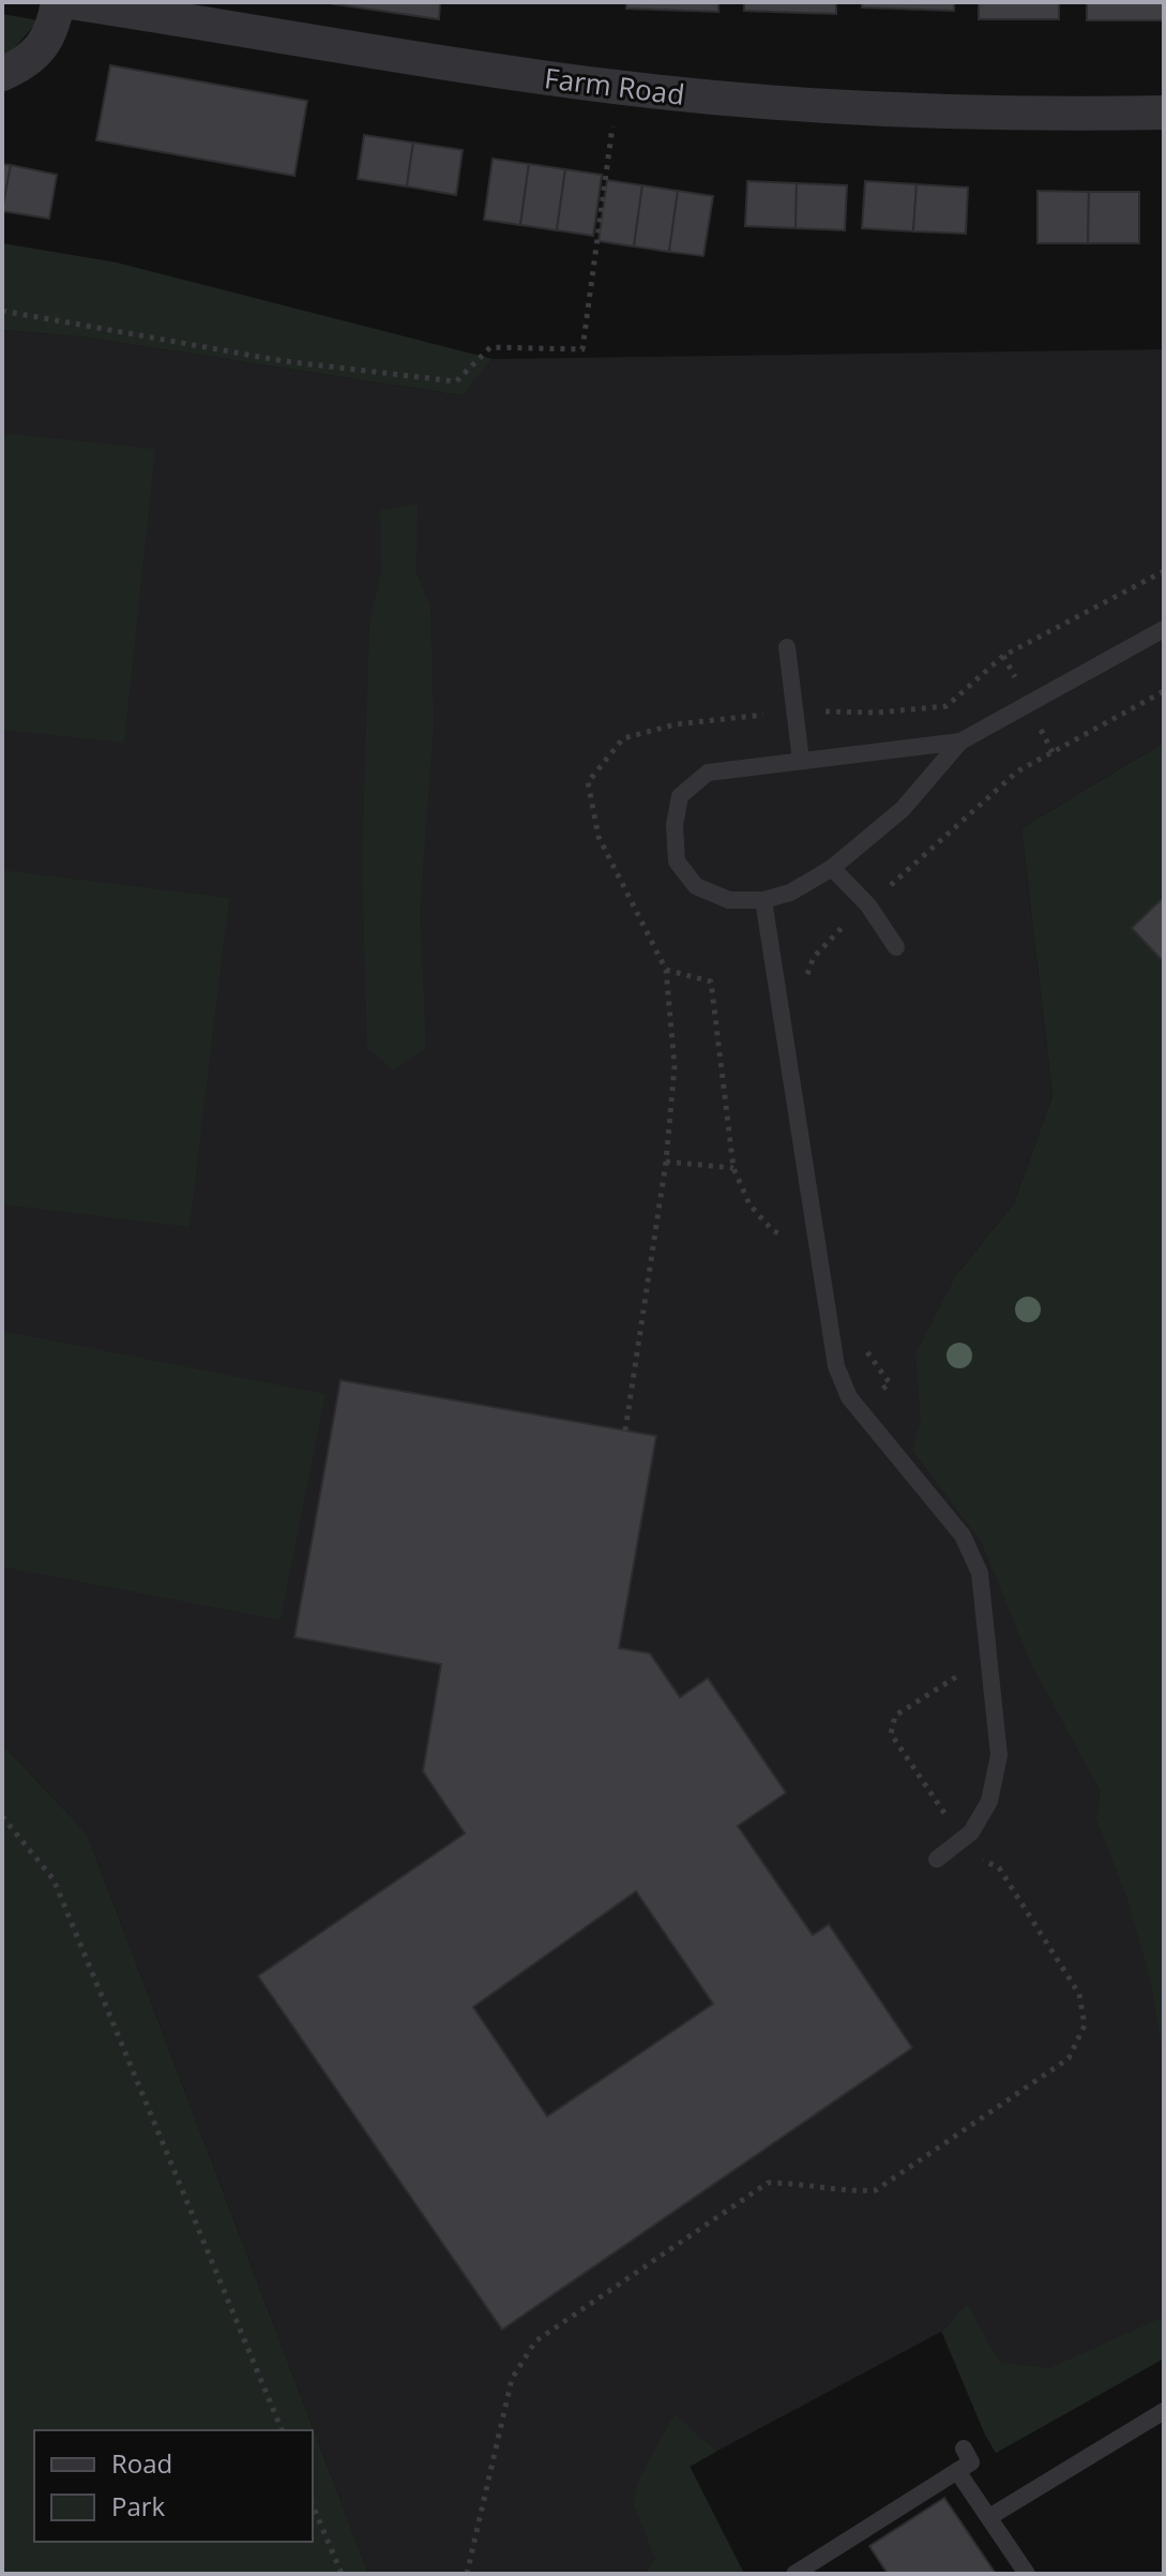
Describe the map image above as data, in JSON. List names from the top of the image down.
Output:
{
  "streets": {
    "street": ["Farm Road"]
  },
  "legend": ["Road", "Park"]
}
